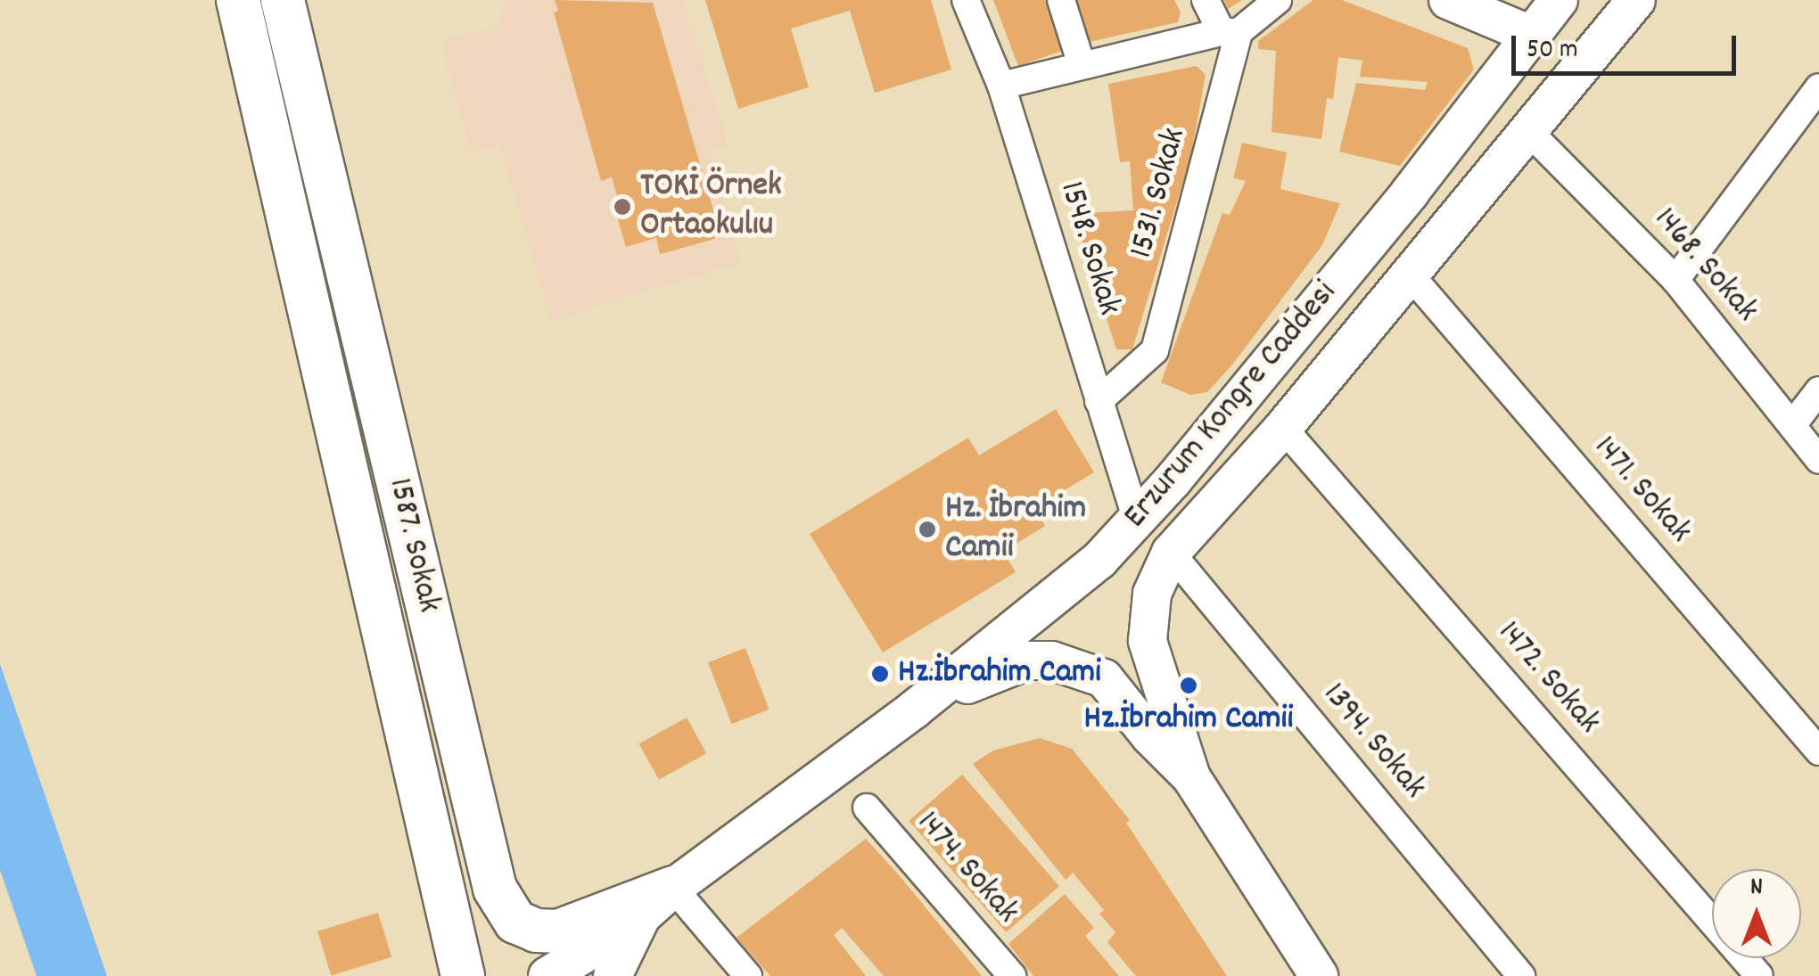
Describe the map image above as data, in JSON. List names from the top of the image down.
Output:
{
  "streets": {
    "main road": ["Erzurum Kongre Caddesi", "1587. Sokak"],
    "street": [
      "1531. Sokak",
      "1548. Sokak",
      "1468. Sokak",
      "1471. Sokak",
      "1472. Sokak",
      "1394. Sokak",
      "1474. Sokak"
    ]
  },
  "crossings": [
    ["1531. Sokak", "1548. Sokak"],
    ["1548. Sokak", "Erzurum Kongre Caddesi"],
    ["1468. Sokak", "Erzurum Kongre Caddesi"],
    ["Erzurum Kongre Caddesi", "1471. Sokak"],
    ["Erzurum Kongre Caddesi", "1587. Sokak"],
    ["Erzurum Kongre Caddesi", "1472. Sokak"],
    ["Erzurum Kongre Caddesi", "1394. Sokak"]
  ],
  "places": [
    "TOKİ Örnek Ortaokulıu",
    "Hz. İbrahim Camii",
    "Hz.İbrahim Cami",
    "Hz.İbrahim Camii"
  ],
  "scale_bar": "50 m",
  "north": "top"
}
